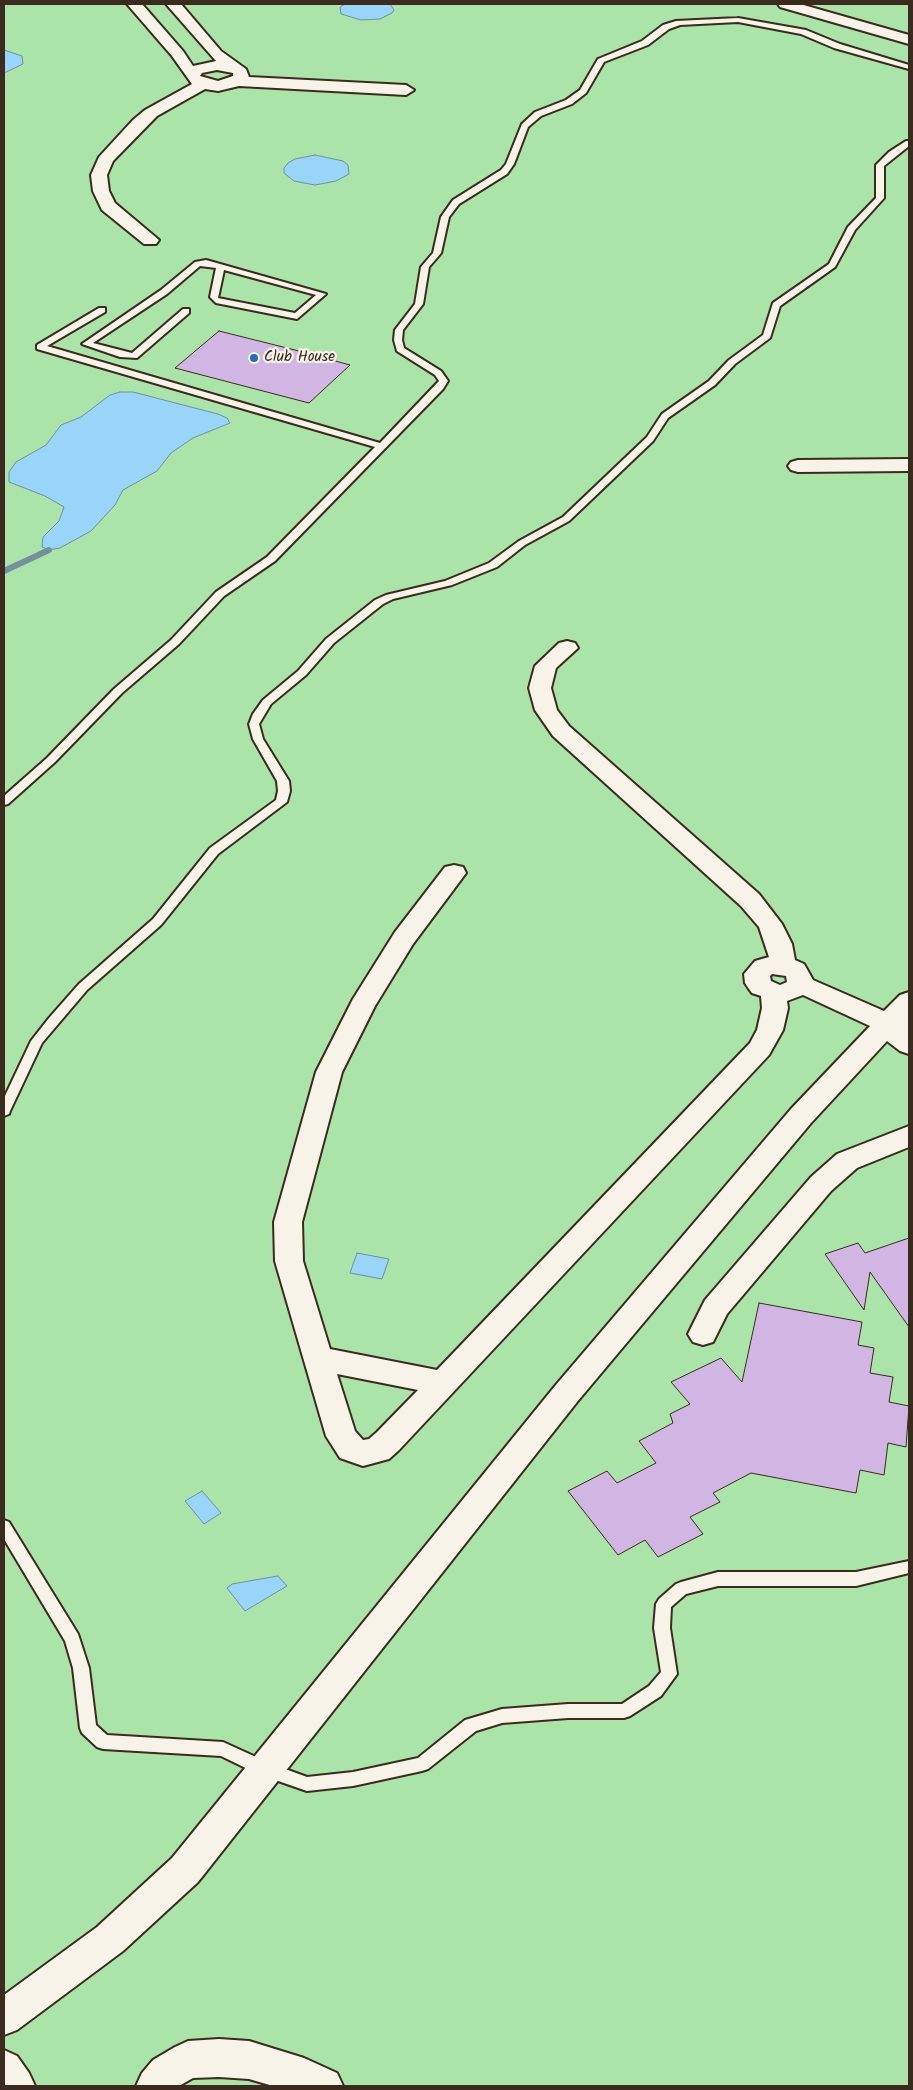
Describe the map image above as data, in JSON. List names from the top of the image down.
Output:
{
  "places": ["Club House"]
}
